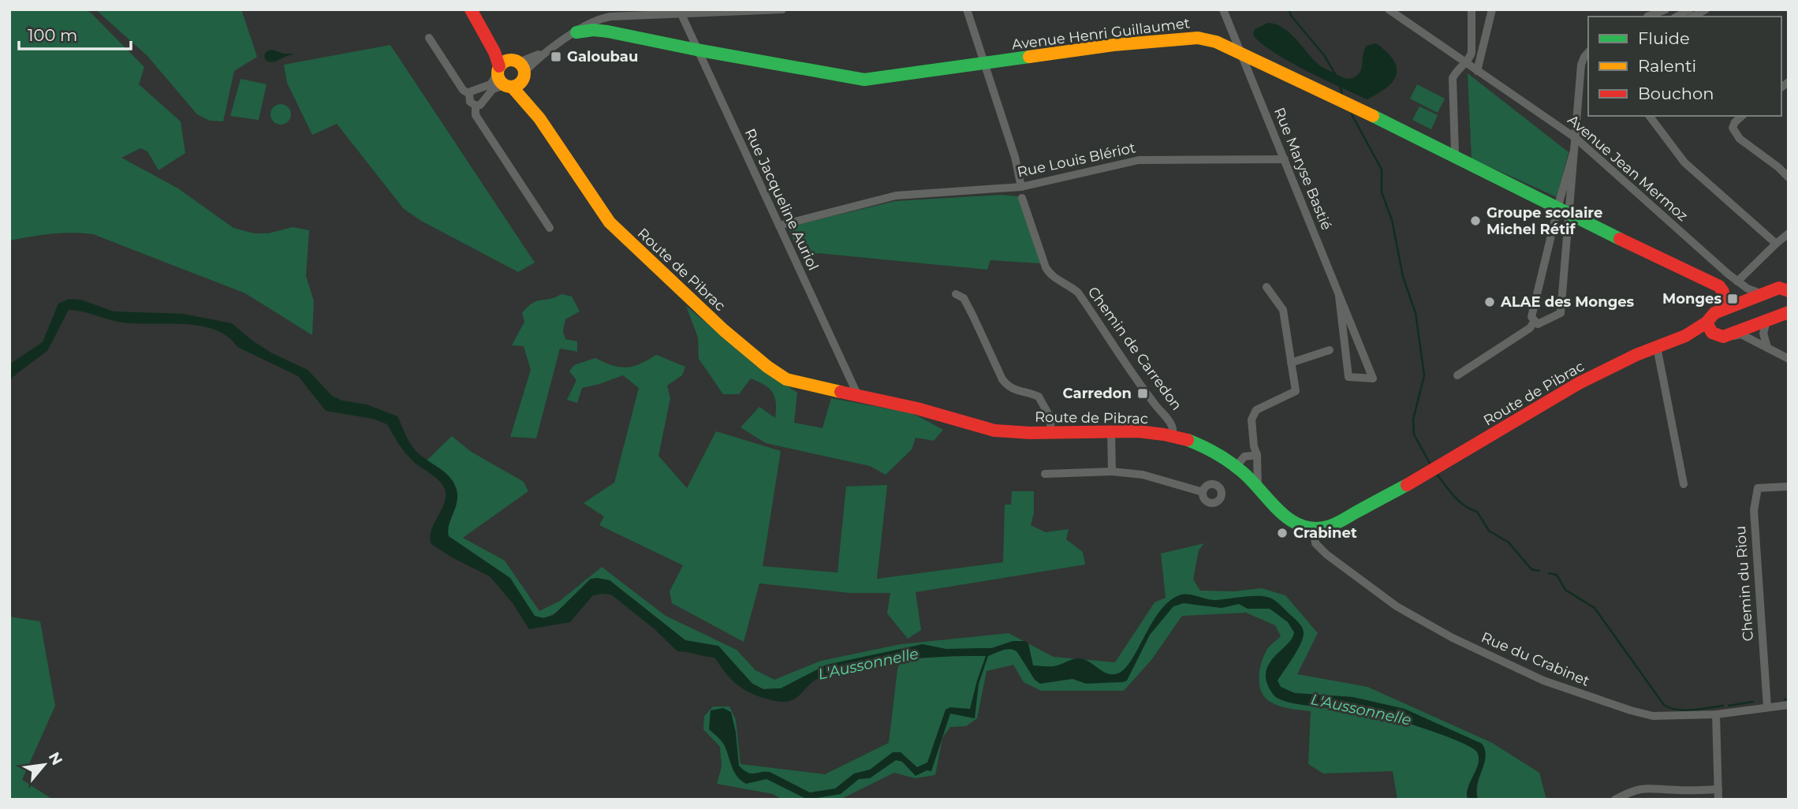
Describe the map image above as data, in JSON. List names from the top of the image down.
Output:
{
  "streets": {
    "main road": ["Avenue Henri Guillaumet", "Route de Pibrac"],
    "street": [
      "Rue Louis Blériot",
      "Avenue Jean Mermoz",
      "Rue Maryse Bastié",
      "Rue Jacqueline Auriol",
      "Chemin de Carredon",
      "Chemin du Riou",
      "Rue du Crabinet"
    ]
  },
  "crossings": [
    ["Avenue Henri Guillaumet", "Rue Maryse Bastié"],
    ["Avenue Henri Guillaumet", "Rue Jacqueline Auriol"],
    ["Rue Louis Blériot", "Rue Maryse Bastié"],
    ["Rue Louis Blériot", "Rue Jacqueline Auriol"],
    ["Rue Jacqueline Auriol", "Route de Pibrac"],
    ["Route de Pibrac", "Chemin de Carredon"],
    ["Route de Pibrac", "Rue du Crabinet"],
    ["Chemin du Riou", "Rue du Crabinet"]
  ],
  "water": ["L'Aussonnelle"],
  "places": {
    "transit": ["Galoubau", "Monges", "Carredon"],
    "other": ["Groupe scolaire Michel Rétif", "ALAE des Monges", "Crabinet"]
  },
  "legend": ["Fluide", "Ralenti", "Bouchon"],
  "scale_bar": "100 m",
  "north": "top right"
}
